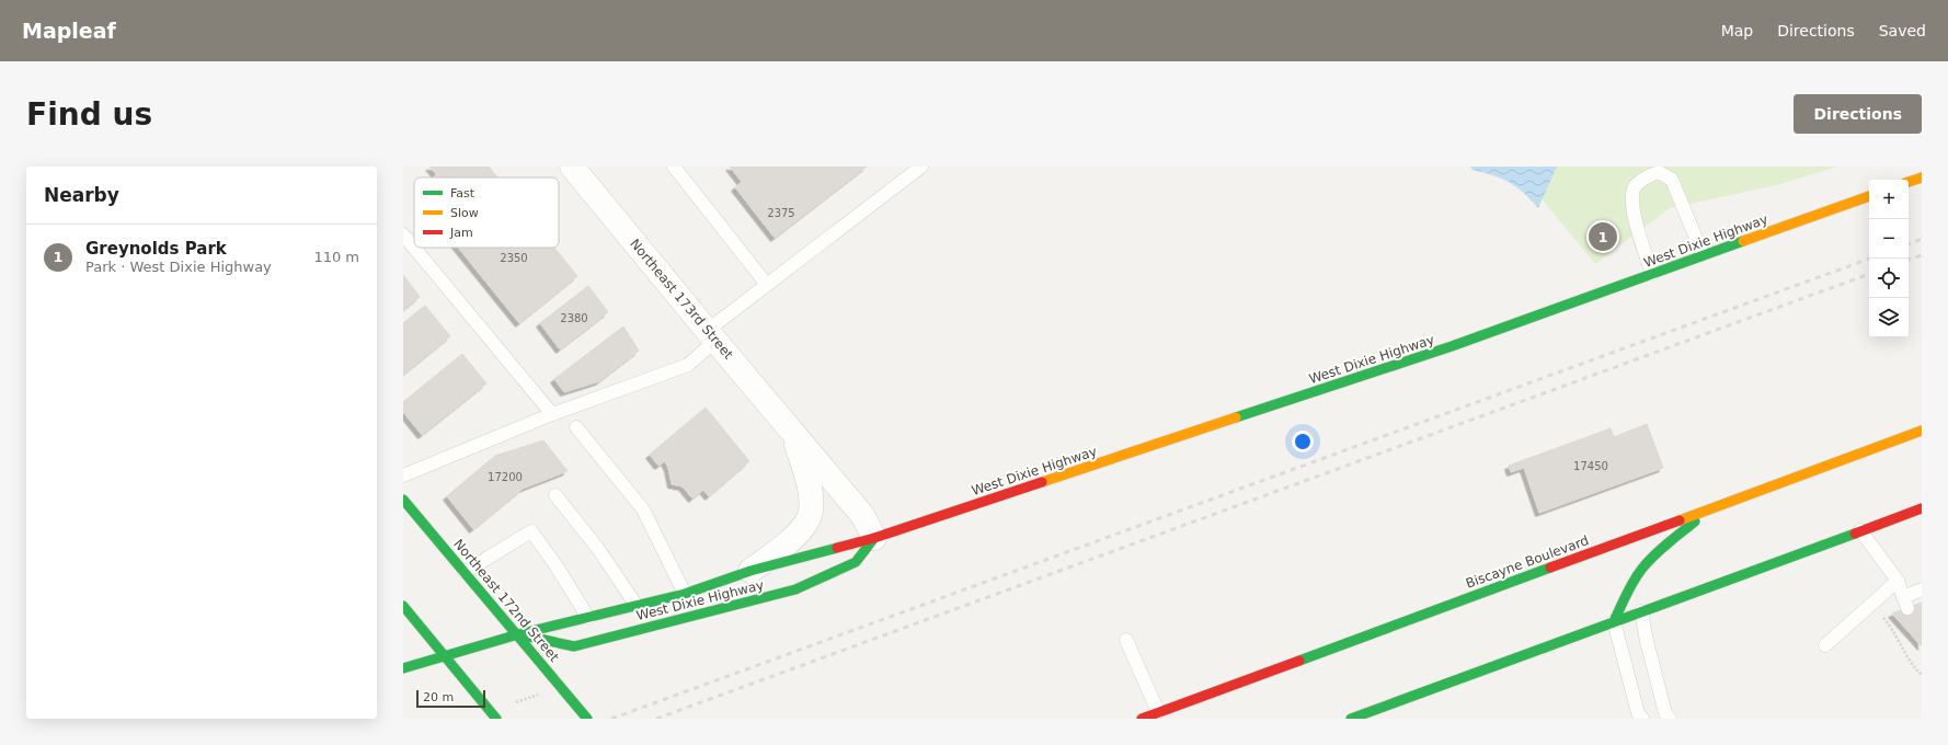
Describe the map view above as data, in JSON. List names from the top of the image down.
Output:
{
  "streets": {
    "street": [
      "West Dixie Highway",
      "Northeast 173rd Street",
      "Biscayne Boulevard",
      "Northeast 172nd Street"
    ]
  },
  "crossings": [
    ["West Dixie Highway", "Northeast 173rd Street"],
    ["West Dixie Highway", "Northeast 172nd Street"]
  ],
  "house_numbers": [
    "2375",
    "2350",
    "2380",
    "17450",
    "17200"
  ],
  "legend": ["Fast", "Slow", "Jam"],
  "scale_bar": "20 m",
  "page": {
    "header": "Mapleaf",
    "nav": ["Map", "Directions", "Saved"],
    "buttons": "Directions",
    "title": "Find us",
    "heading": "Nearby",
    "map_buttons": ["+", "−"],
    "pins": "1",
    "list": [
      {
        "mark": "1",
        "name": "Greynolds Park",
        "note": "Park · West Dixie Highway",
        "value": "110 m"
      }
    ],
    "scale": "20 m"
  }
}
